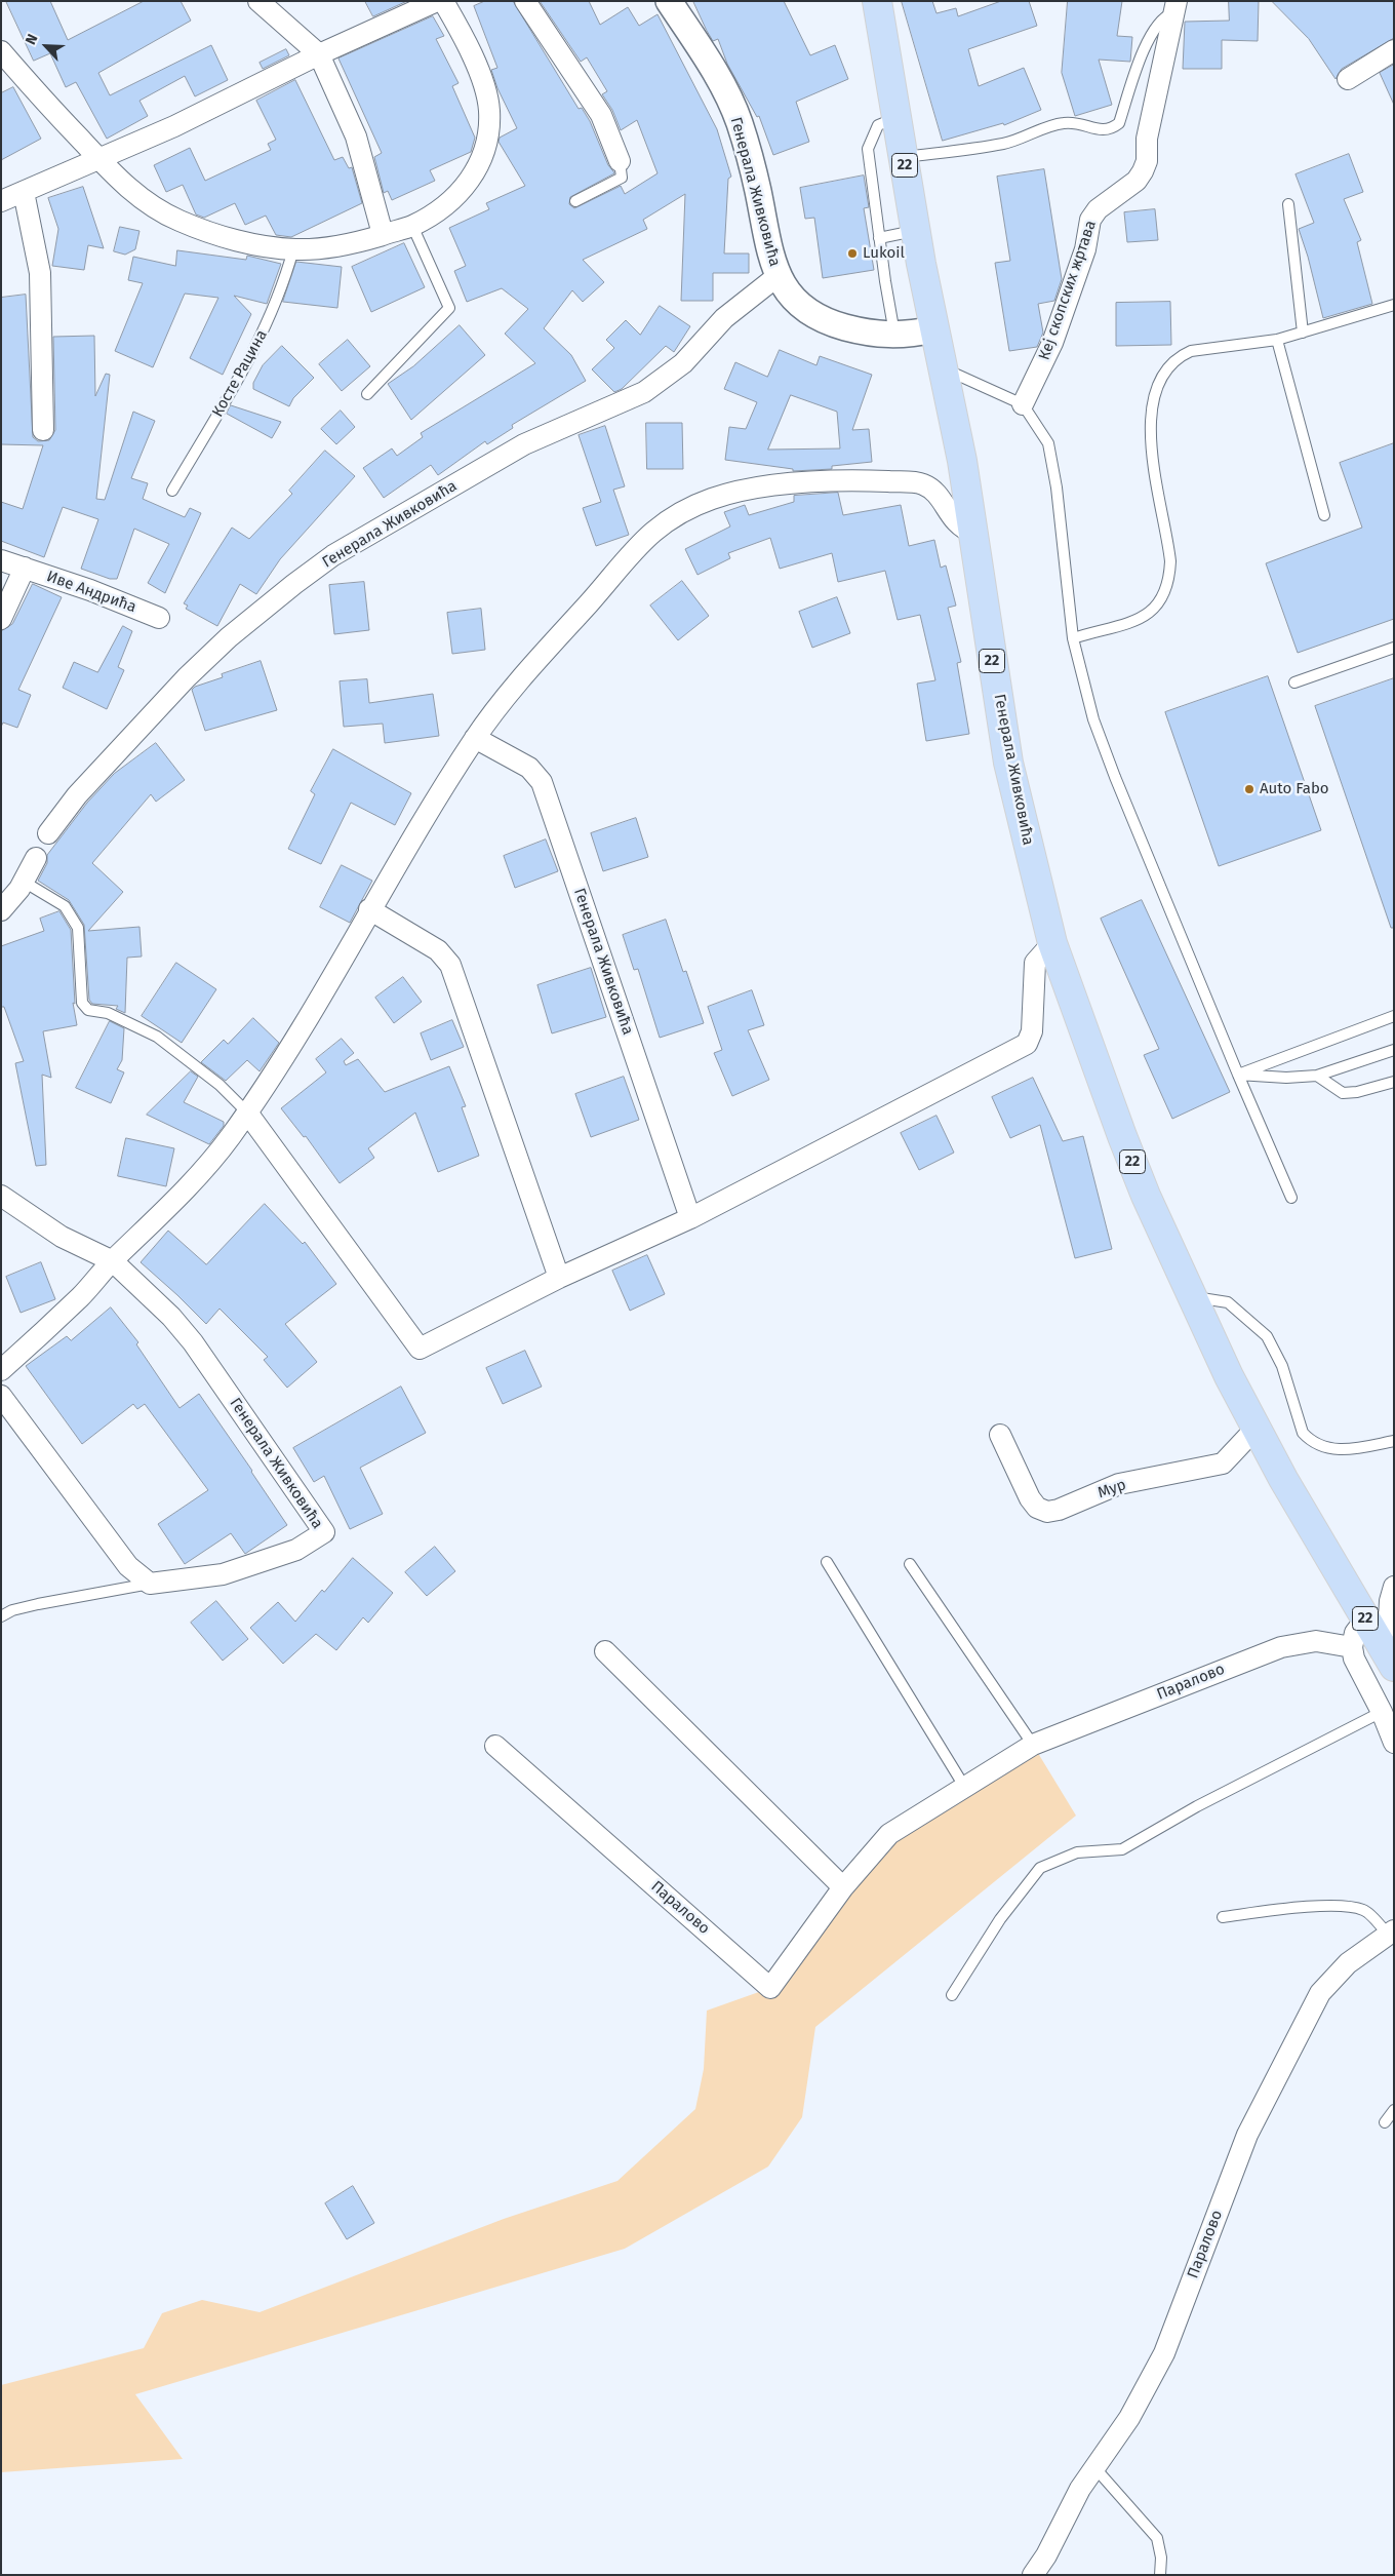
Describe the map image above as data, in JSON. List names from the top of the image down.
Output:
{
  "streets": {
    "main road": ["22", "Генерала Живковића"],
    "street": [
      "Кеј скопских жртава",
      "Иве Андрића",
      "Мур",
      "Паралово"
    ],
    "lane": ["Косте Рацина"]
  },
  "crossings": [
    ["22", "Генерала Живковића"],
    ["22", "Кеј скопских жртава"],
    ["22", "Мур"],
    ["Генерала Живковића", "Мур"]
  ],
  "places": ["Lukoil", "Auto Fabo"],
  "north": "top left"
}
